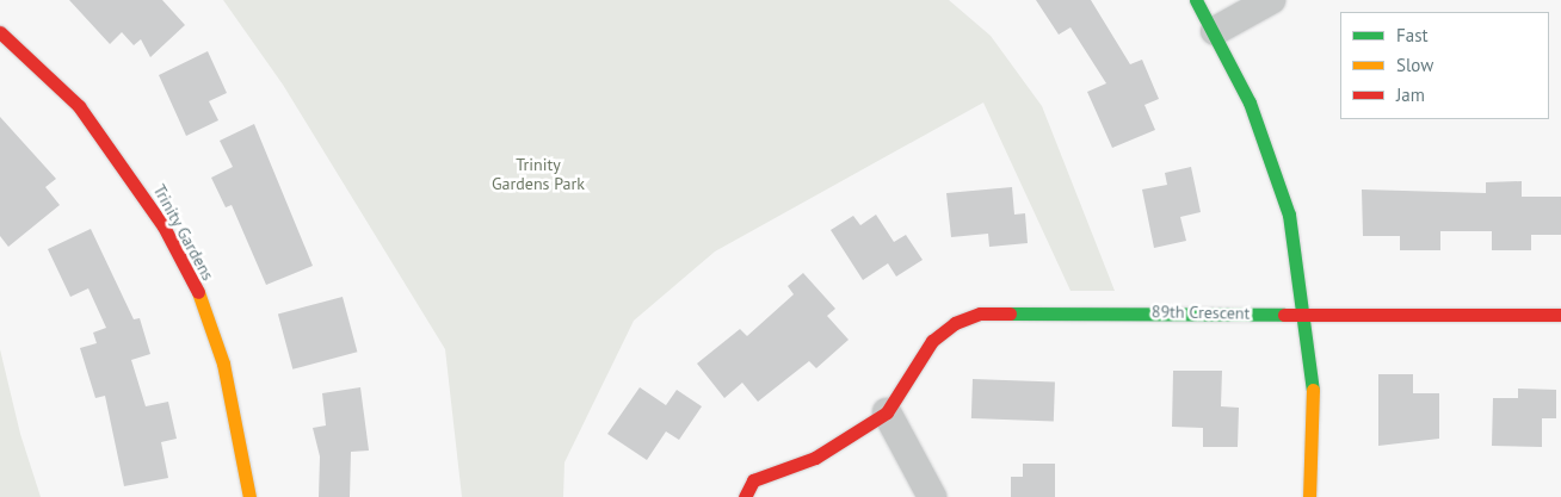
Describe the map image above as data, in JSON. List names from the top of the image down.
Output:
{
  "streets": {
    "street": ["Trinity Gardens", "89th Crescent"]
  },
  "parks": ["Trinity Gardens Park"],
  "legend": ["Fast", "Slow", "Jam"]
}
